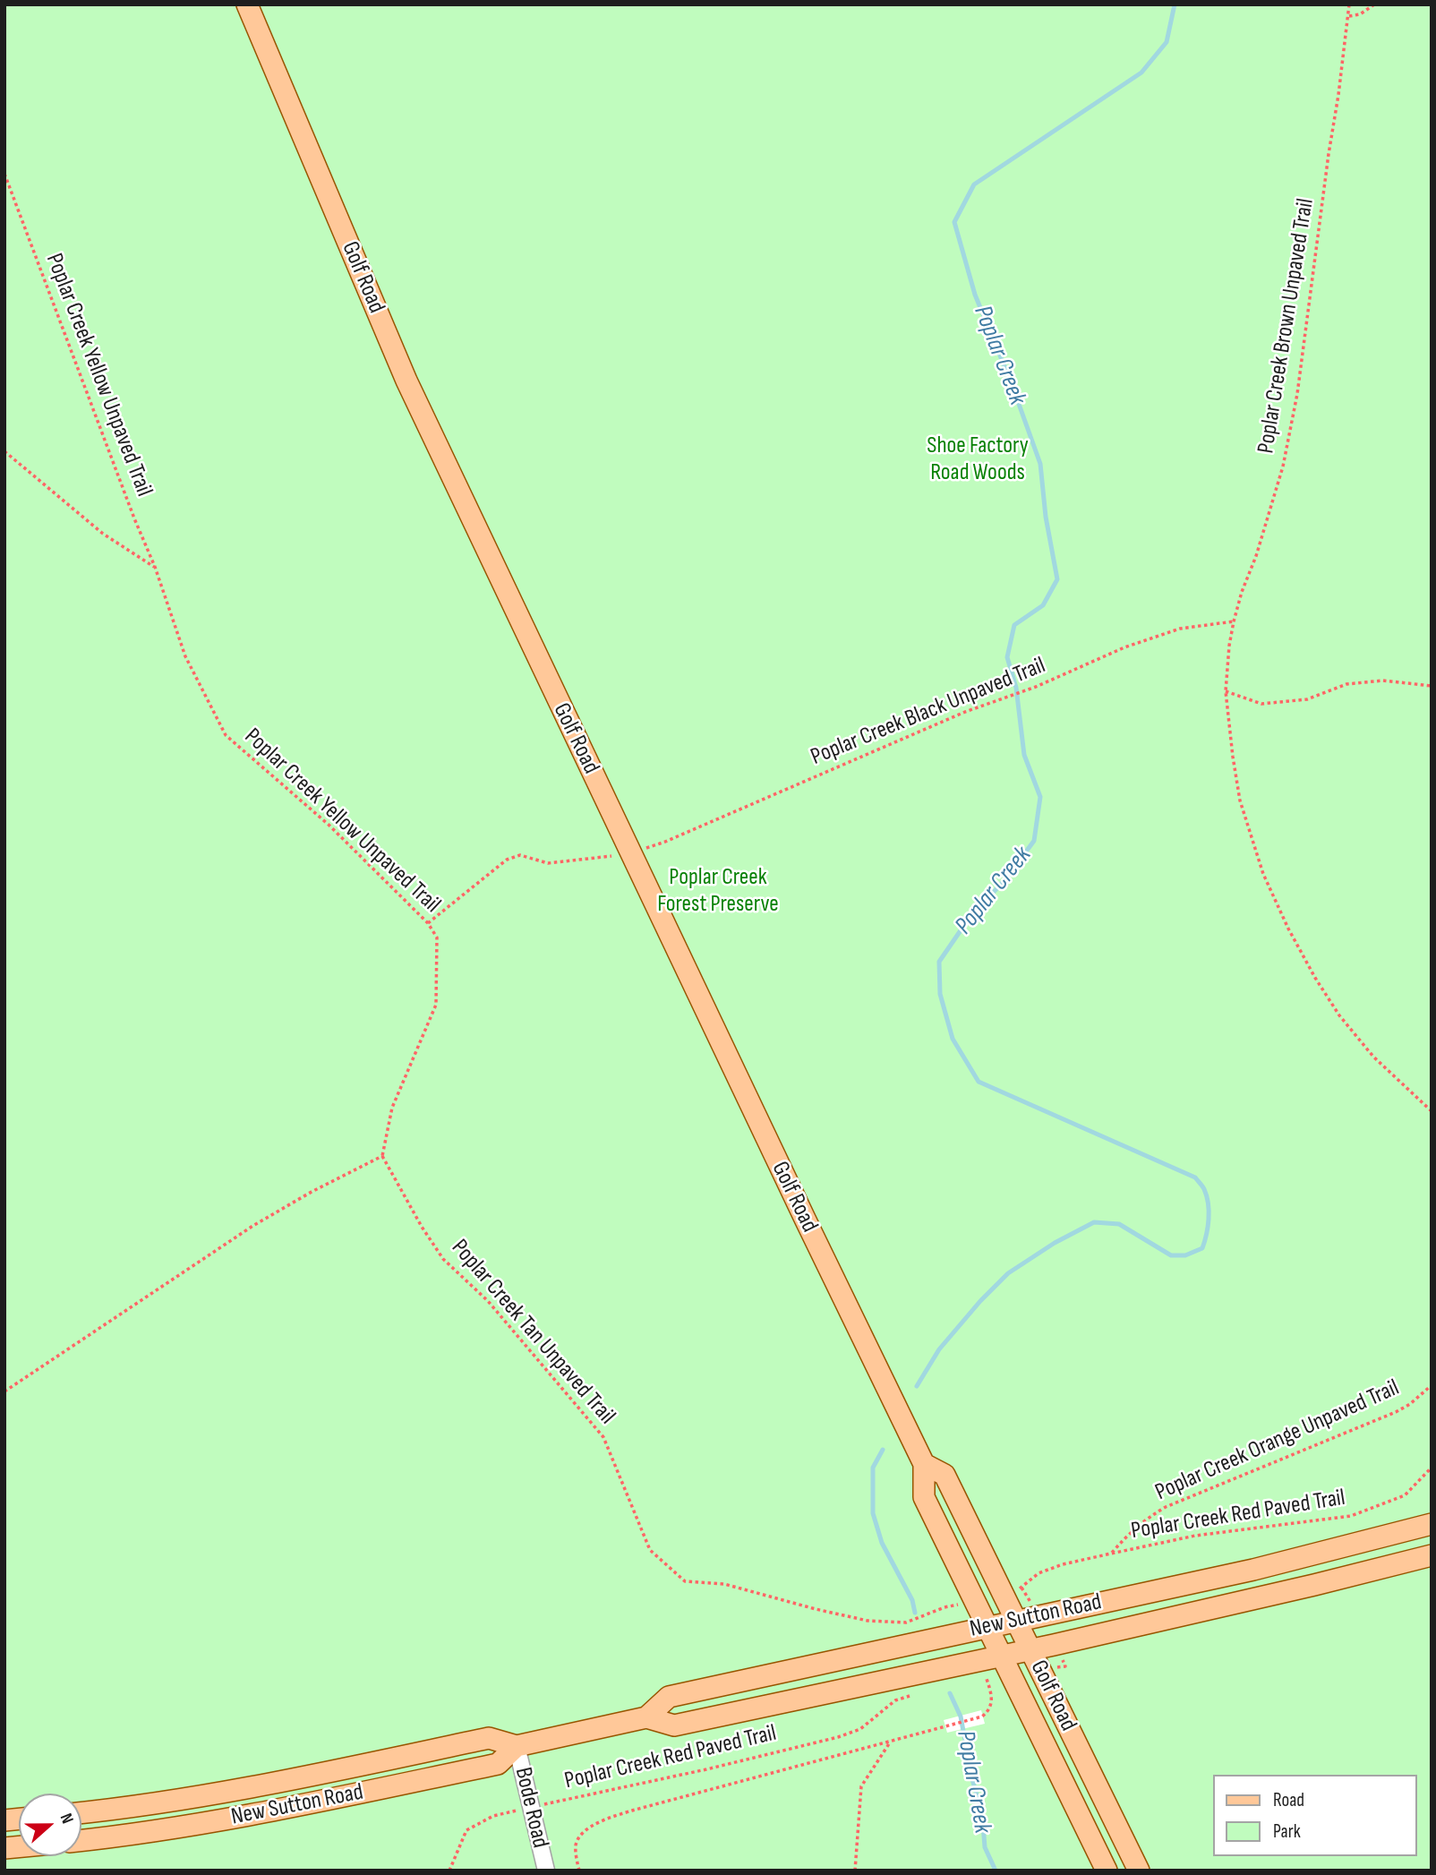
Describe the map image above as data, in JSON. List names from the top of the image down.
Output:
{
  "streets": {
    "main road": ["Golf Road", "New Sutton Road"],
    "street": ["Bode Road"],
    "path": [
      "Poplar Creek Brown Unpaved Trail",
      "Poplar Creek Yellow Unpaved Trail",
      "Poplar Creek Black Unpaved Trail",
      "Poplar Creek Tan Unpaved Trail",
      "Poplar Creek Orange Unpaved Trail",
      "Poplar Creek Red Paved Trail"
    ]
  },
  "crossings": [
    ["Golf Road", "New Sutton Road"],
    ["Poplar Creek Brown Unpaved Trail", "Poplar Creek Black Unpaved Trail"],
    ["Poplar Creek Yellow Unpaved Trail", "Poplar Creek Tan Unpaved Trail"],
    ["Poplar Creek Orange Unpaved Trail", "Poplar Creek Red Paved Trail"],
    ["Poplar Creek Red Paved Trail", "Bode Road"],
    ["New Sutton Road", "Bode Road"]
  ],
  "water": ["Poplar Creek"],
  "parks": ["Shoe Factory Road Woods", "Poplar Creek Forest Preserve"],
  "legend": ["Road", "Park"],
  "north": "right"
}
